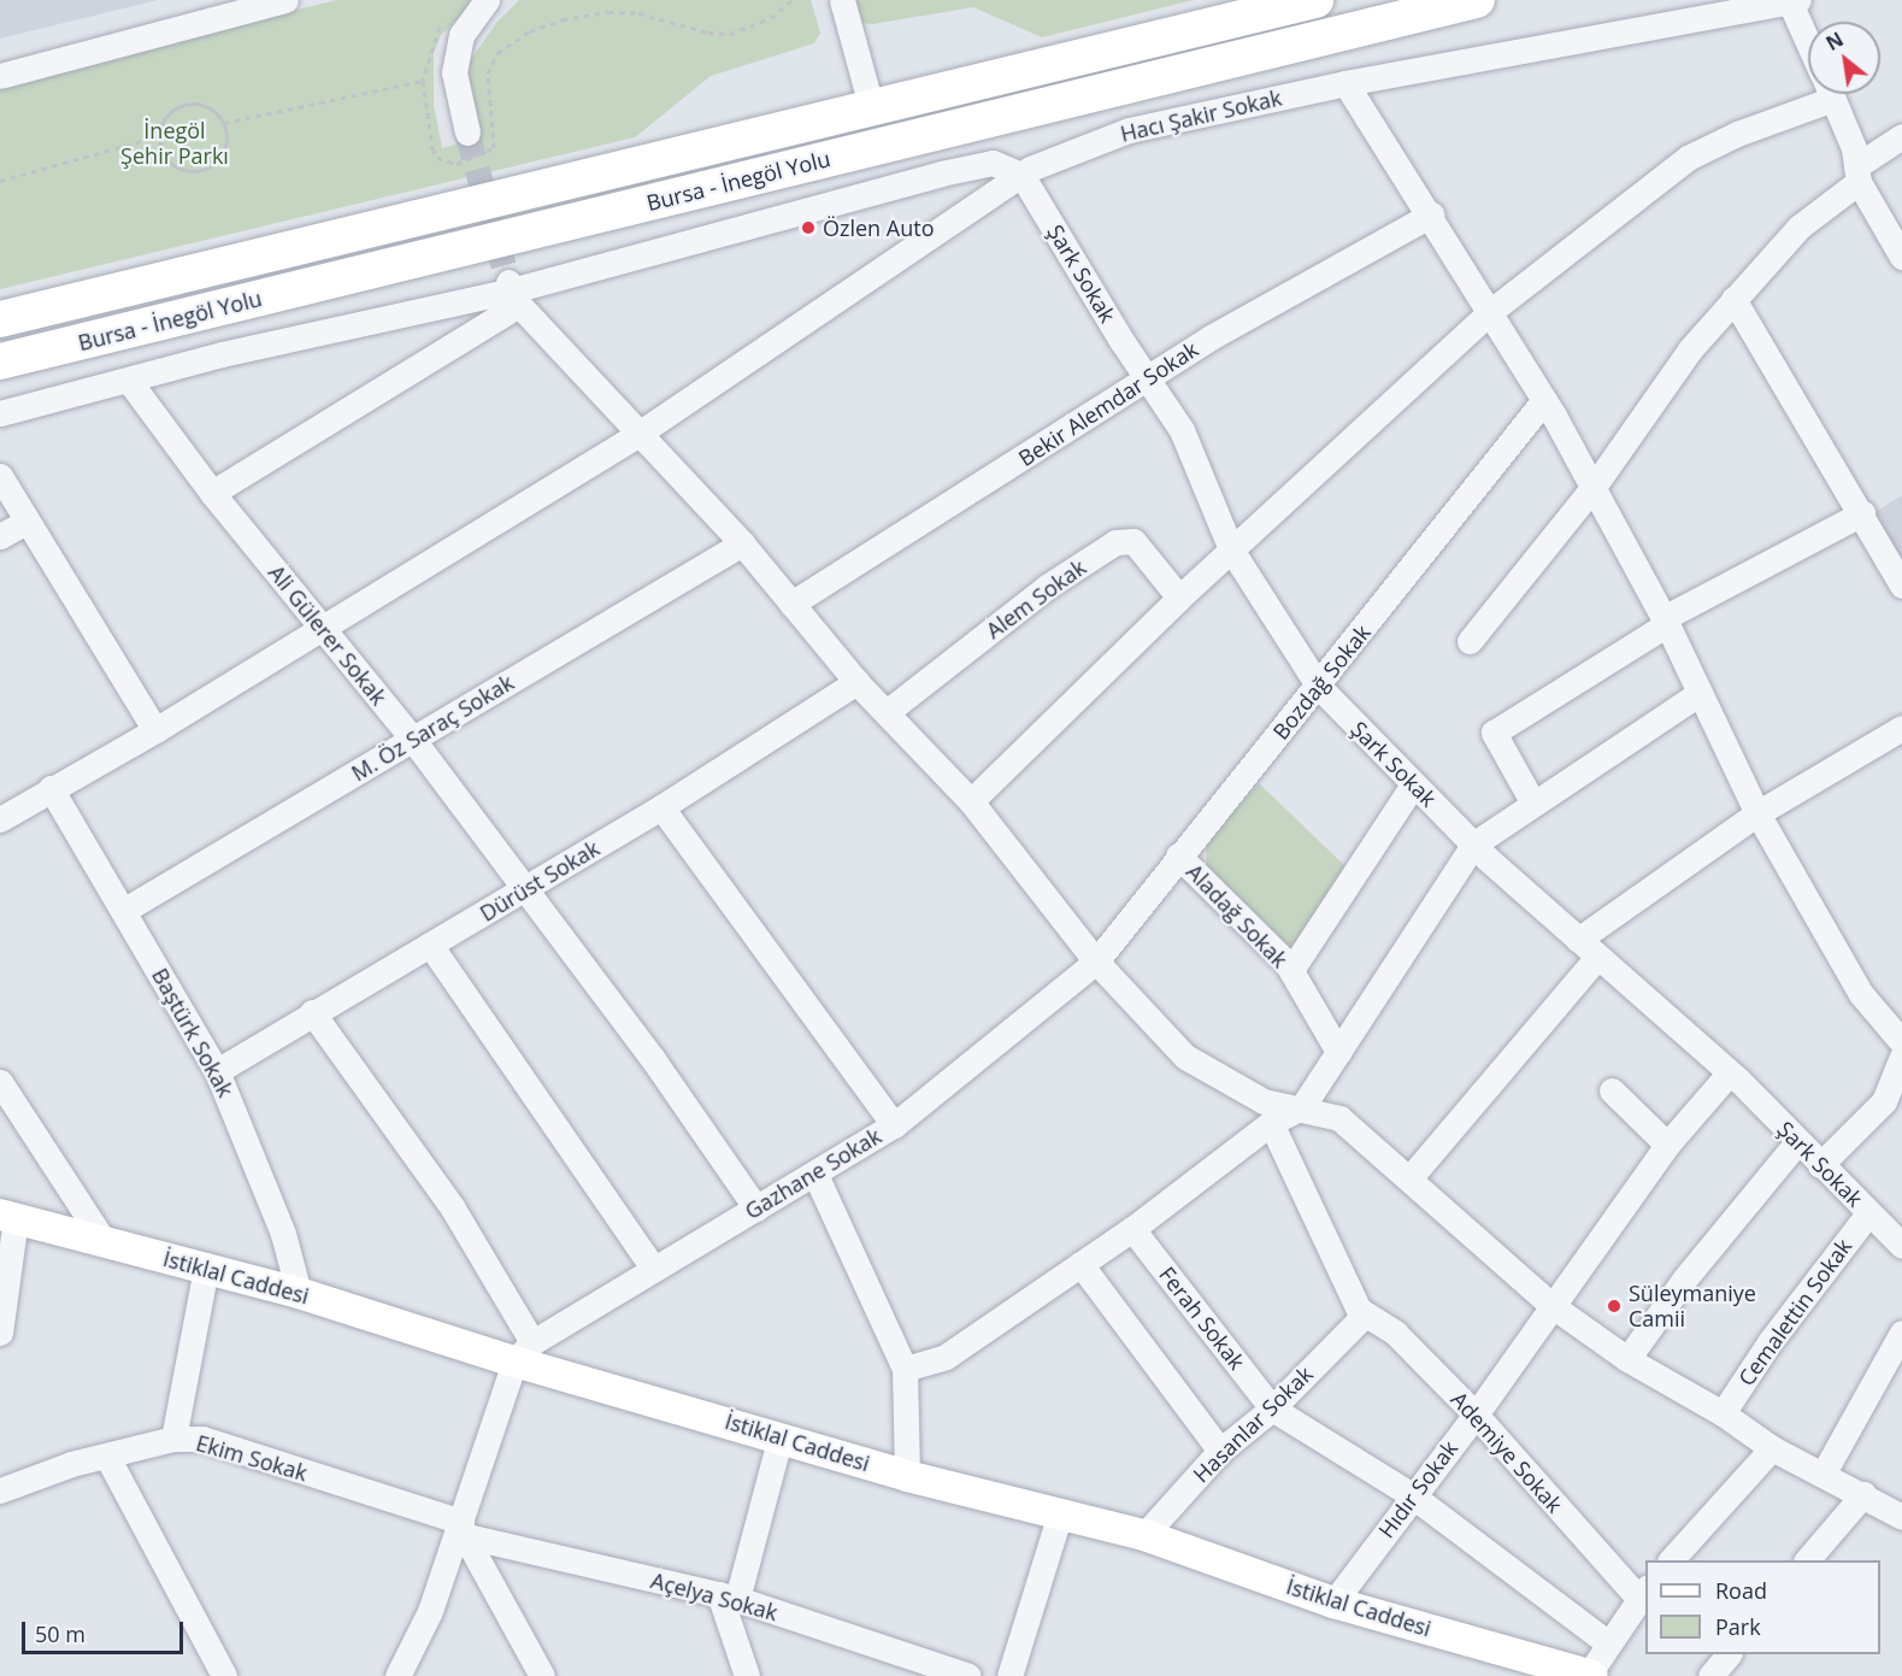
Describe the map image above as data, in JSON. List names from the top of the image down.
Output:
{
  "streets": {
    "highway": ["Bursa - İnegöl Yolu"],
    "main road": ["İstiklal Caddesi"],
    "street": [
      "Hacı Şakir Sokak",
      "Şark Sokak",
      "Bekir Alemdar Sokak",
      "Alem Sokak",
      "Ali Gülerer Sokak",
      "Bozdağ Sokak",
      "M. Öz Saraç Sokak",
      "Dürüst Sokak",
      "Aladağ Sokak",
      "Baştürk Sokak",
      "Gazhane Sokak",
      "Cemalettin Sokak",
      "Ferah Sokak",
      "Hasanlar Sokak",
      "Ademiye Sokak",
      "Ekim Sokak",
      "Hıdır Sokak",
      "Açelya Sokak"
    ]
  },
  "crossings": [
    ["Hacı Şakir Sokak", "Şark Sokak"],
    ["Hacı Şakir Sokak", "Ali Gülerer Sokak"],
    ["Hacı Şakir Sokak", "Baştürk Sokak"],
    ["Şark Sokak", "Bekir Alemdar Sokak"],
    ["Şark Sokak", "Bozdağ Sokak"],
    ["Şark Sokak", "Cemalettin Sokak"],
    ["Şark Sokak", "Hıdır Sokak"],
    ["Ali Gülerer Sokak", "M. Öz Saraç Sokak"],
    ["Ali Gülerer Sokak", "Dürüst Sokak"],
    ["Ali Gülerer Sokak", "Gazhane Sokak"],
    ["Bozdağ Sokak", "Aladağ Sokak"],
    ["Bozdağ Sokak", "Gazhane Sokak"],
    ["M. Öz Saraç Sokak", "Baştürk Sokak"],
    ["Dürüst Sokak", "Baştürk Sokak"],
    ["Baştürk Sokak", "İstiklal Caddesi"],
    ["Gazhane Sokak", "İstiklal Caddesi"],
    ["İstiklal Caddesi", "Hasanlar Sokak"],
    ["İstiklal Caddesi", "Hıdır Sokak"],
    ["Ferah Sokak", "Hasanlar Sokak"],
    ["Hasanlar Sokak", "Ademiye Sokak"],
    ["Ademiye Sokak", "Hıdır Sokak"],
    ["Ekim Sokak", "Açelya Sokak"]
  ],
  "parks": ["İnegöl Şehir Parkı"],
  "places": ["Özlen Auto", "Süleymaniye Camii"],
  "legend": ["Road", "Park"],
  "scale_bar": "50 m",
  "north": "top left"
}
